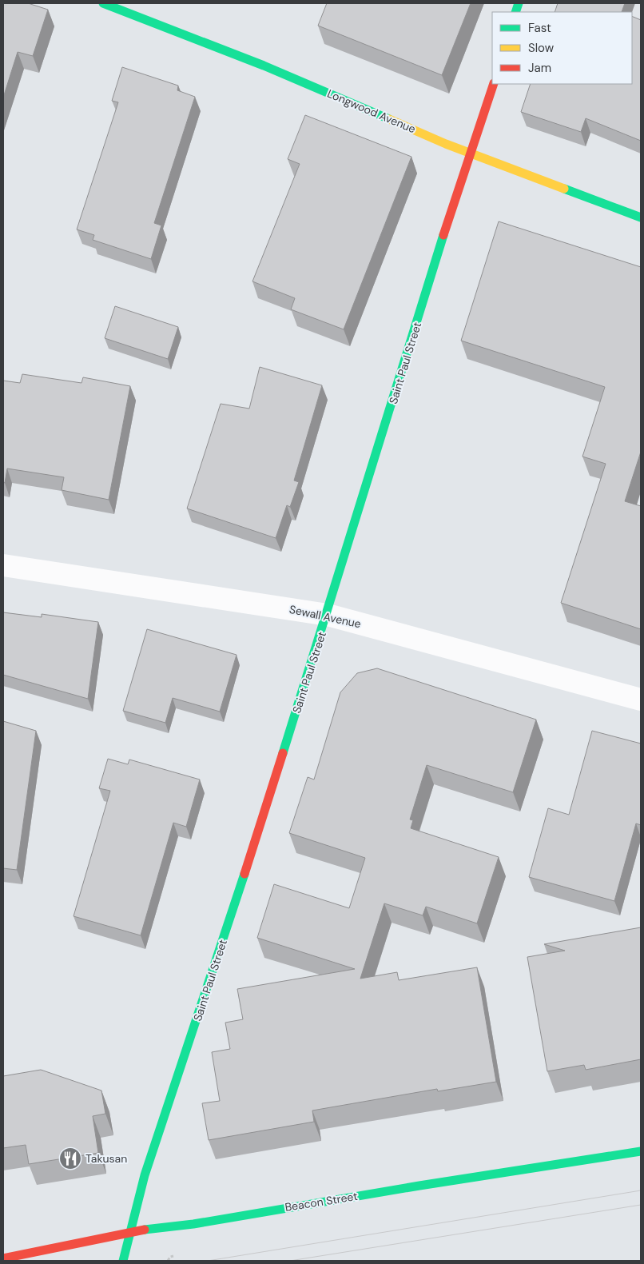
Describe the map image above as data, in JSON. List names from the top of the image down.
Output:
{
  "streets": {
    "main road": ["Longwood Avenue", "Saint Paul Street", "Beacon Street"],
    "street": ["Sewall Avenue"]
  },
  "crossings": [
    ["Longwood Avenue", "Saint Paul Street"],
    ["Saint Paul Street", "Sewall Avenue"],
    ["Saint Paul Street", "Beacon Street"]
  ],
  "places": {
    "restaurant": ["Takusan"]
  },
  "legend": ["Fast", "Slow", "Jam"]
}
